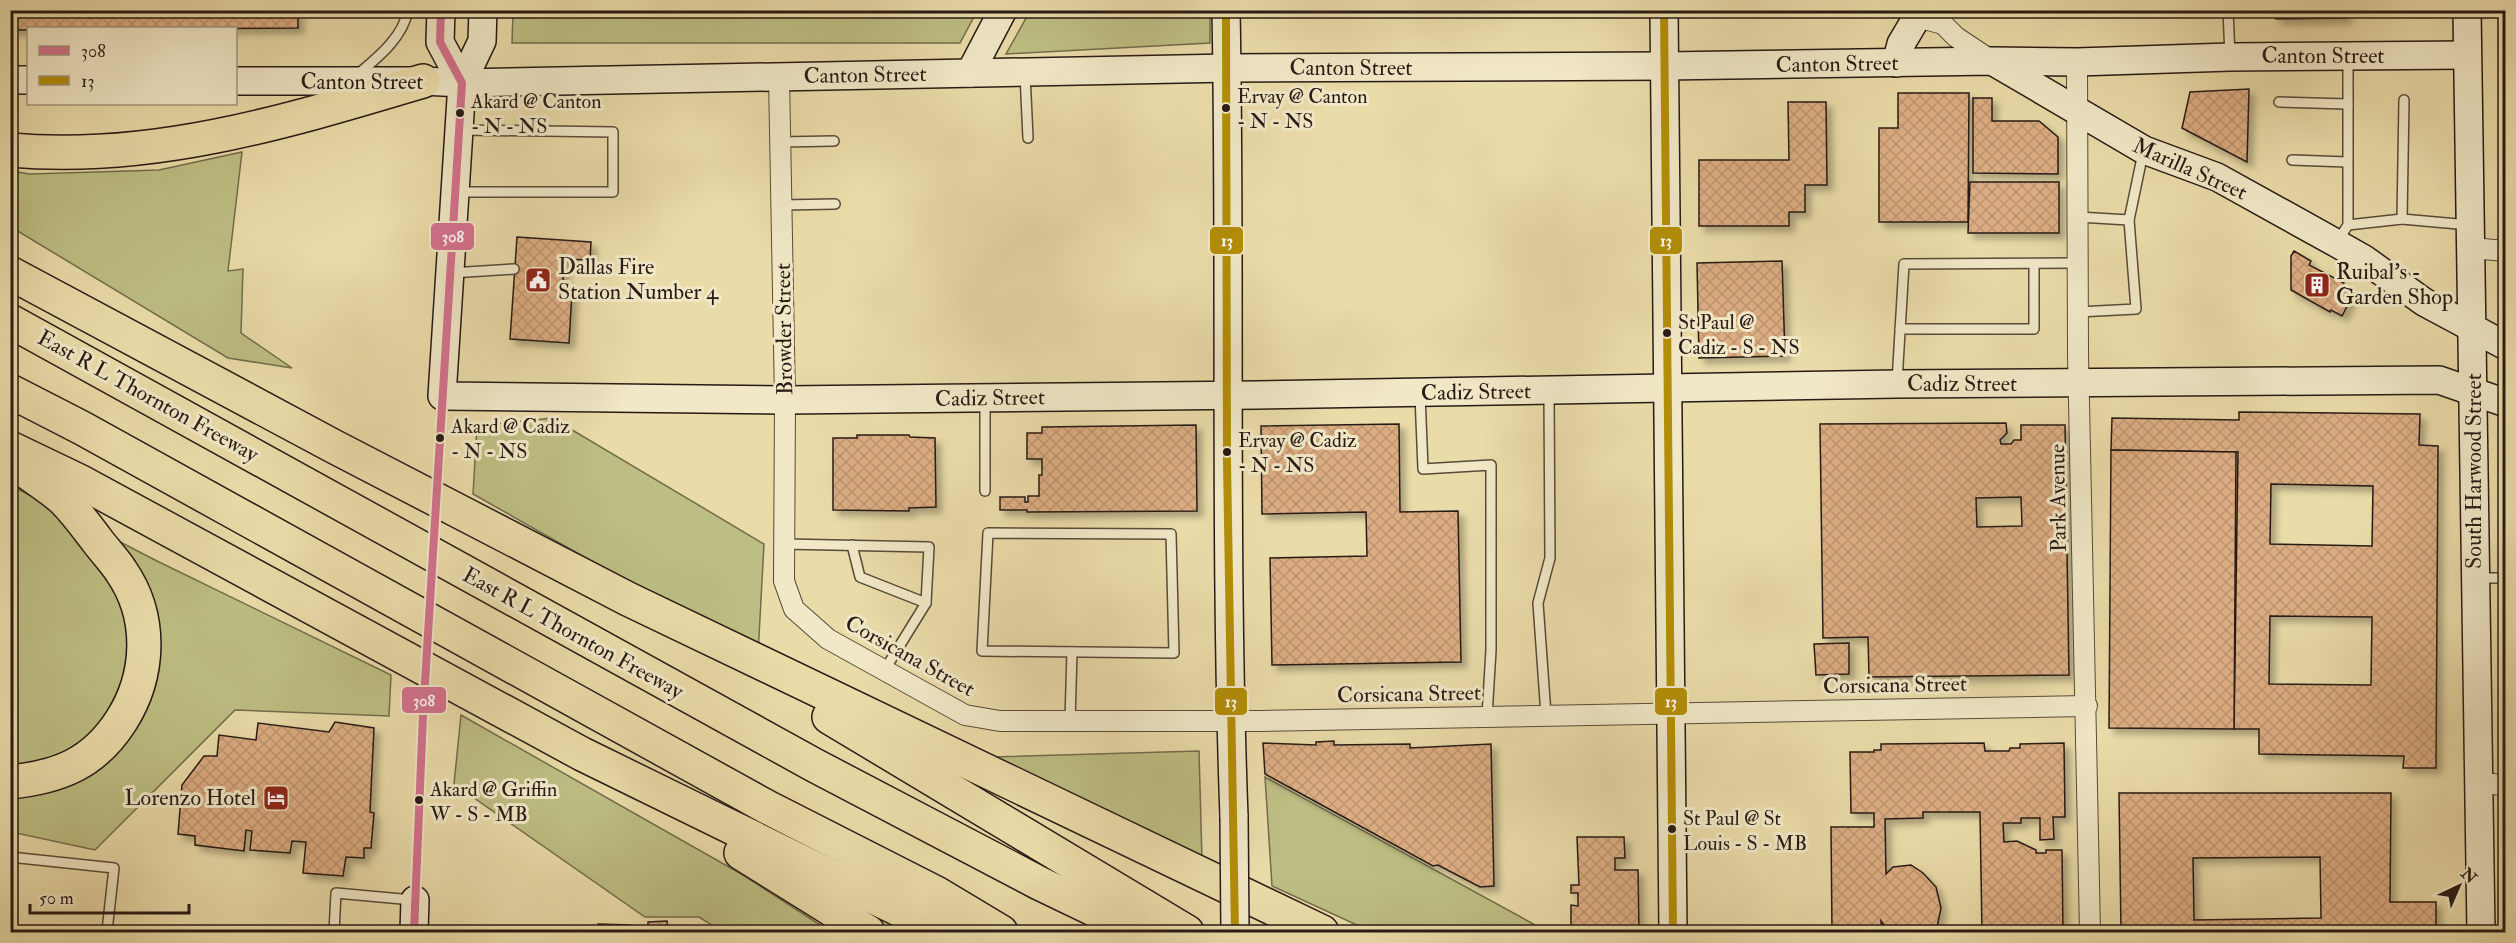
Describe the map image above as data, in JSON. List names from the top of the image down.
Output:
{
  "streets": {
    "highway": ["East R L Thornton Freeway"],
    "main road": [
      "Canton Street",
      "Marilla Street",
      "Cadiz Street",
      "South Harwood Street"
    ],
    "street": ["Browder Street", "Park Avenue", "Corsicana Street"]
  },
  "crossings": [
    ["Canton Street", "Marilla Street"],
    ["Canton Street", "Browder Street"],
    ["Canton Street", "South Harwood Street"],
    ["Canton Street", "Park Avenue"],
    ["Marilla Street", "South Harwood Street"],
    ["Marilla Street", "Park Avenue"],
    ["Browder Street", "Cadiz Street"],
    ["Browder Street", "Corsicana Street"],
    ["Cadiz Street", "South Harwood Street"],
    ["Cadiz Street", "Park Avenue"],
    ["Park Avenue", "Corsicana Street"]
  ],
  "places": {
    "other": [
      "Ervay @ Canton - N - NS",
      "Akard @ Canton - N - NS",
      "St Paul @ Cadiz - S - NS",
      "Akard @ Cadiz - N - NS",
      "Ervay @ Cadiz - N - NS",
      "Akard @ Griffin W - S - MB",
      "St Paul @ St Louis - S - MB"
    ],
    "public building": ["Dallas Fire Station Number 4"],
    "building": ["Ruibal's - Garden Shop"],
    "hotel": ["Lorenzo Hotel"]
  },
  "lines": ["transit line 308", "transit line 13"],
  "legend": ["308", "13"],
  "scale_bar": "50 m",
  "north": "top right"
}
